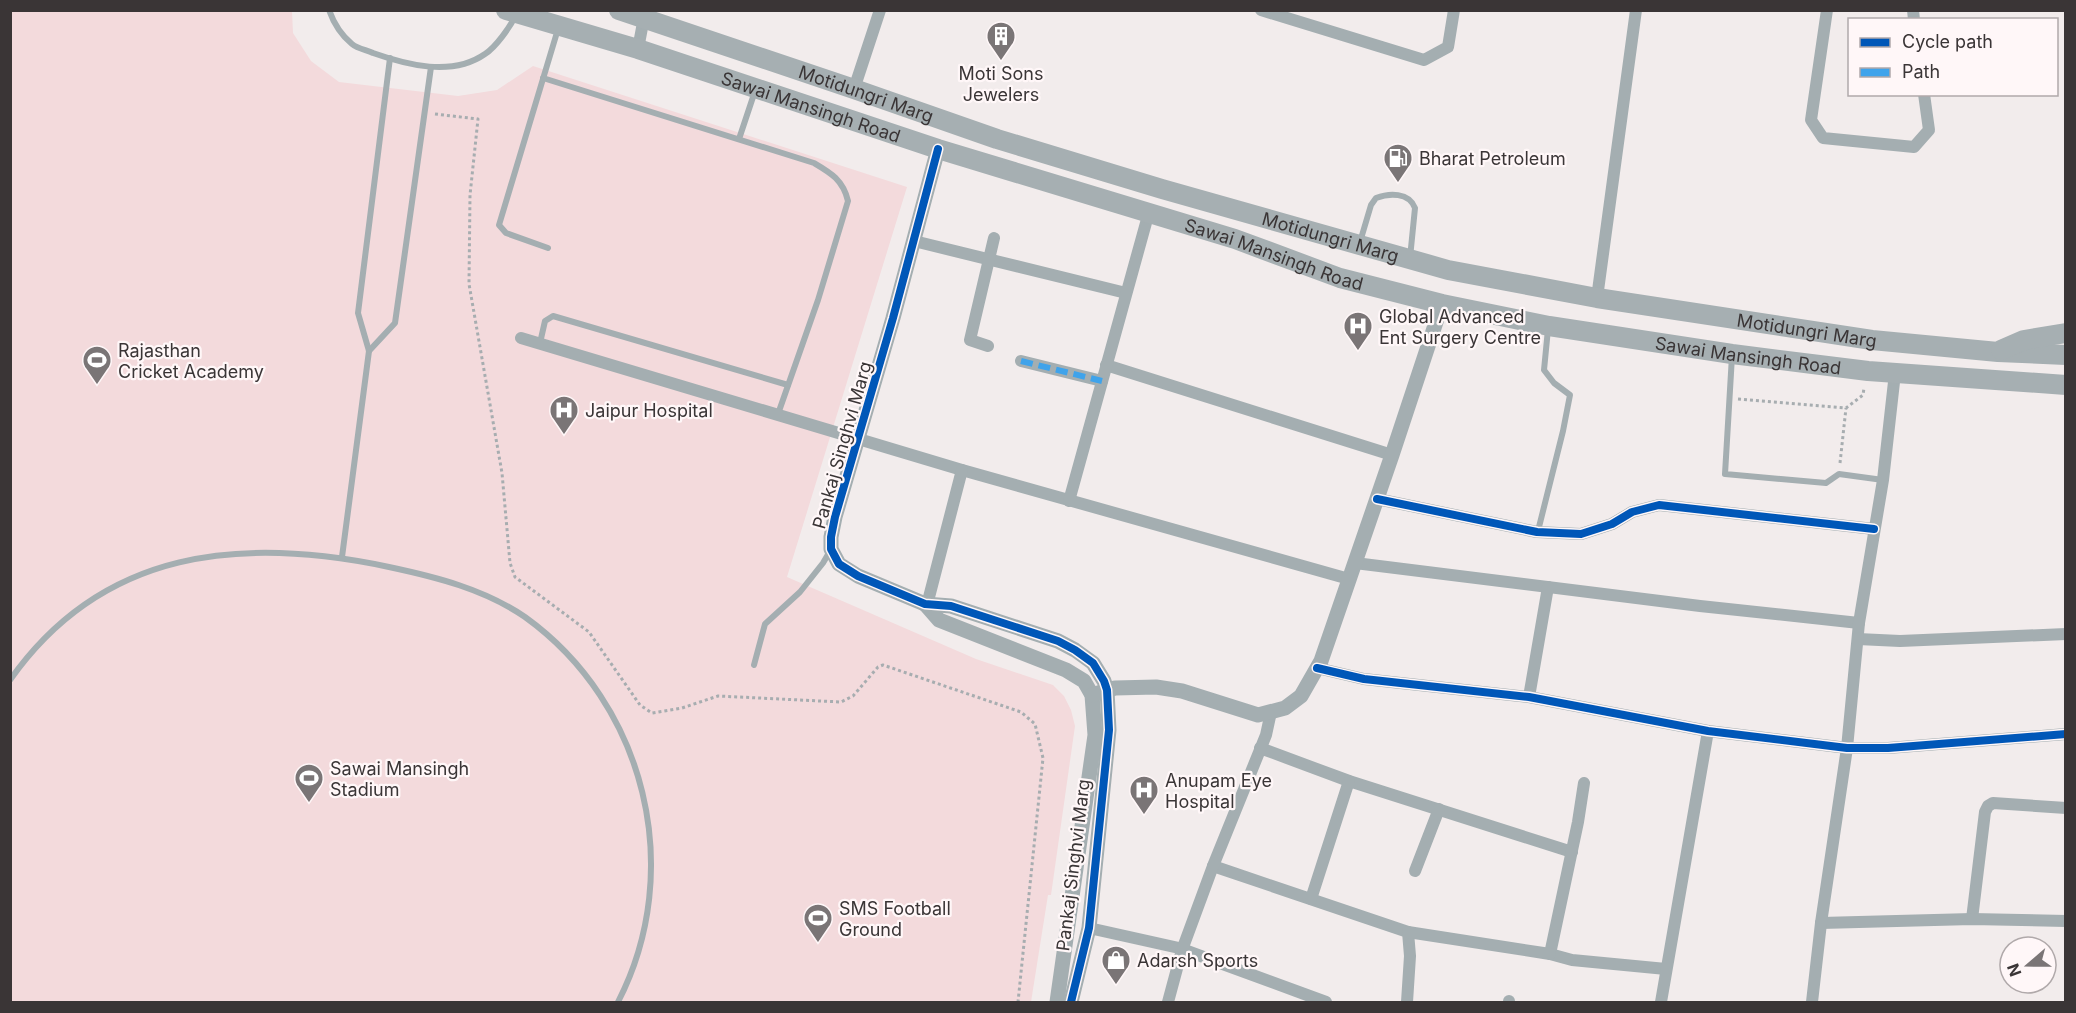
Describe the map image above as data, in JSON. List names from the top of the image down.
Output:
{
  "streets": {
    "main road": ["Motidungri Marg", "Sawai Mansingh Road"],
    "street": ["Pankaj Singhvi Marg"]
  },
  "crossings": [
    ["Sawai Mansingh Road", "Pankaj Singhvi Marg"]
  ],
  "places": {
    "building": ["Moti Sons Jewelers"],
    "fuel station": ["Bharat Petroleum"],
    "hospital": ["Global Advanced Ent Surgery Centre", "Jaipur Hospital", "Anupam Eye Hospital"],
    "sports": ["Rajasthan Cricket Academy", "Sawai Mansingh Stadium", "SMS Football Ground"],
    "shop": ["Adarsh Sports"]
  },
  "legend": ["Cycle path", "Path"],
  "north": "left"
}
